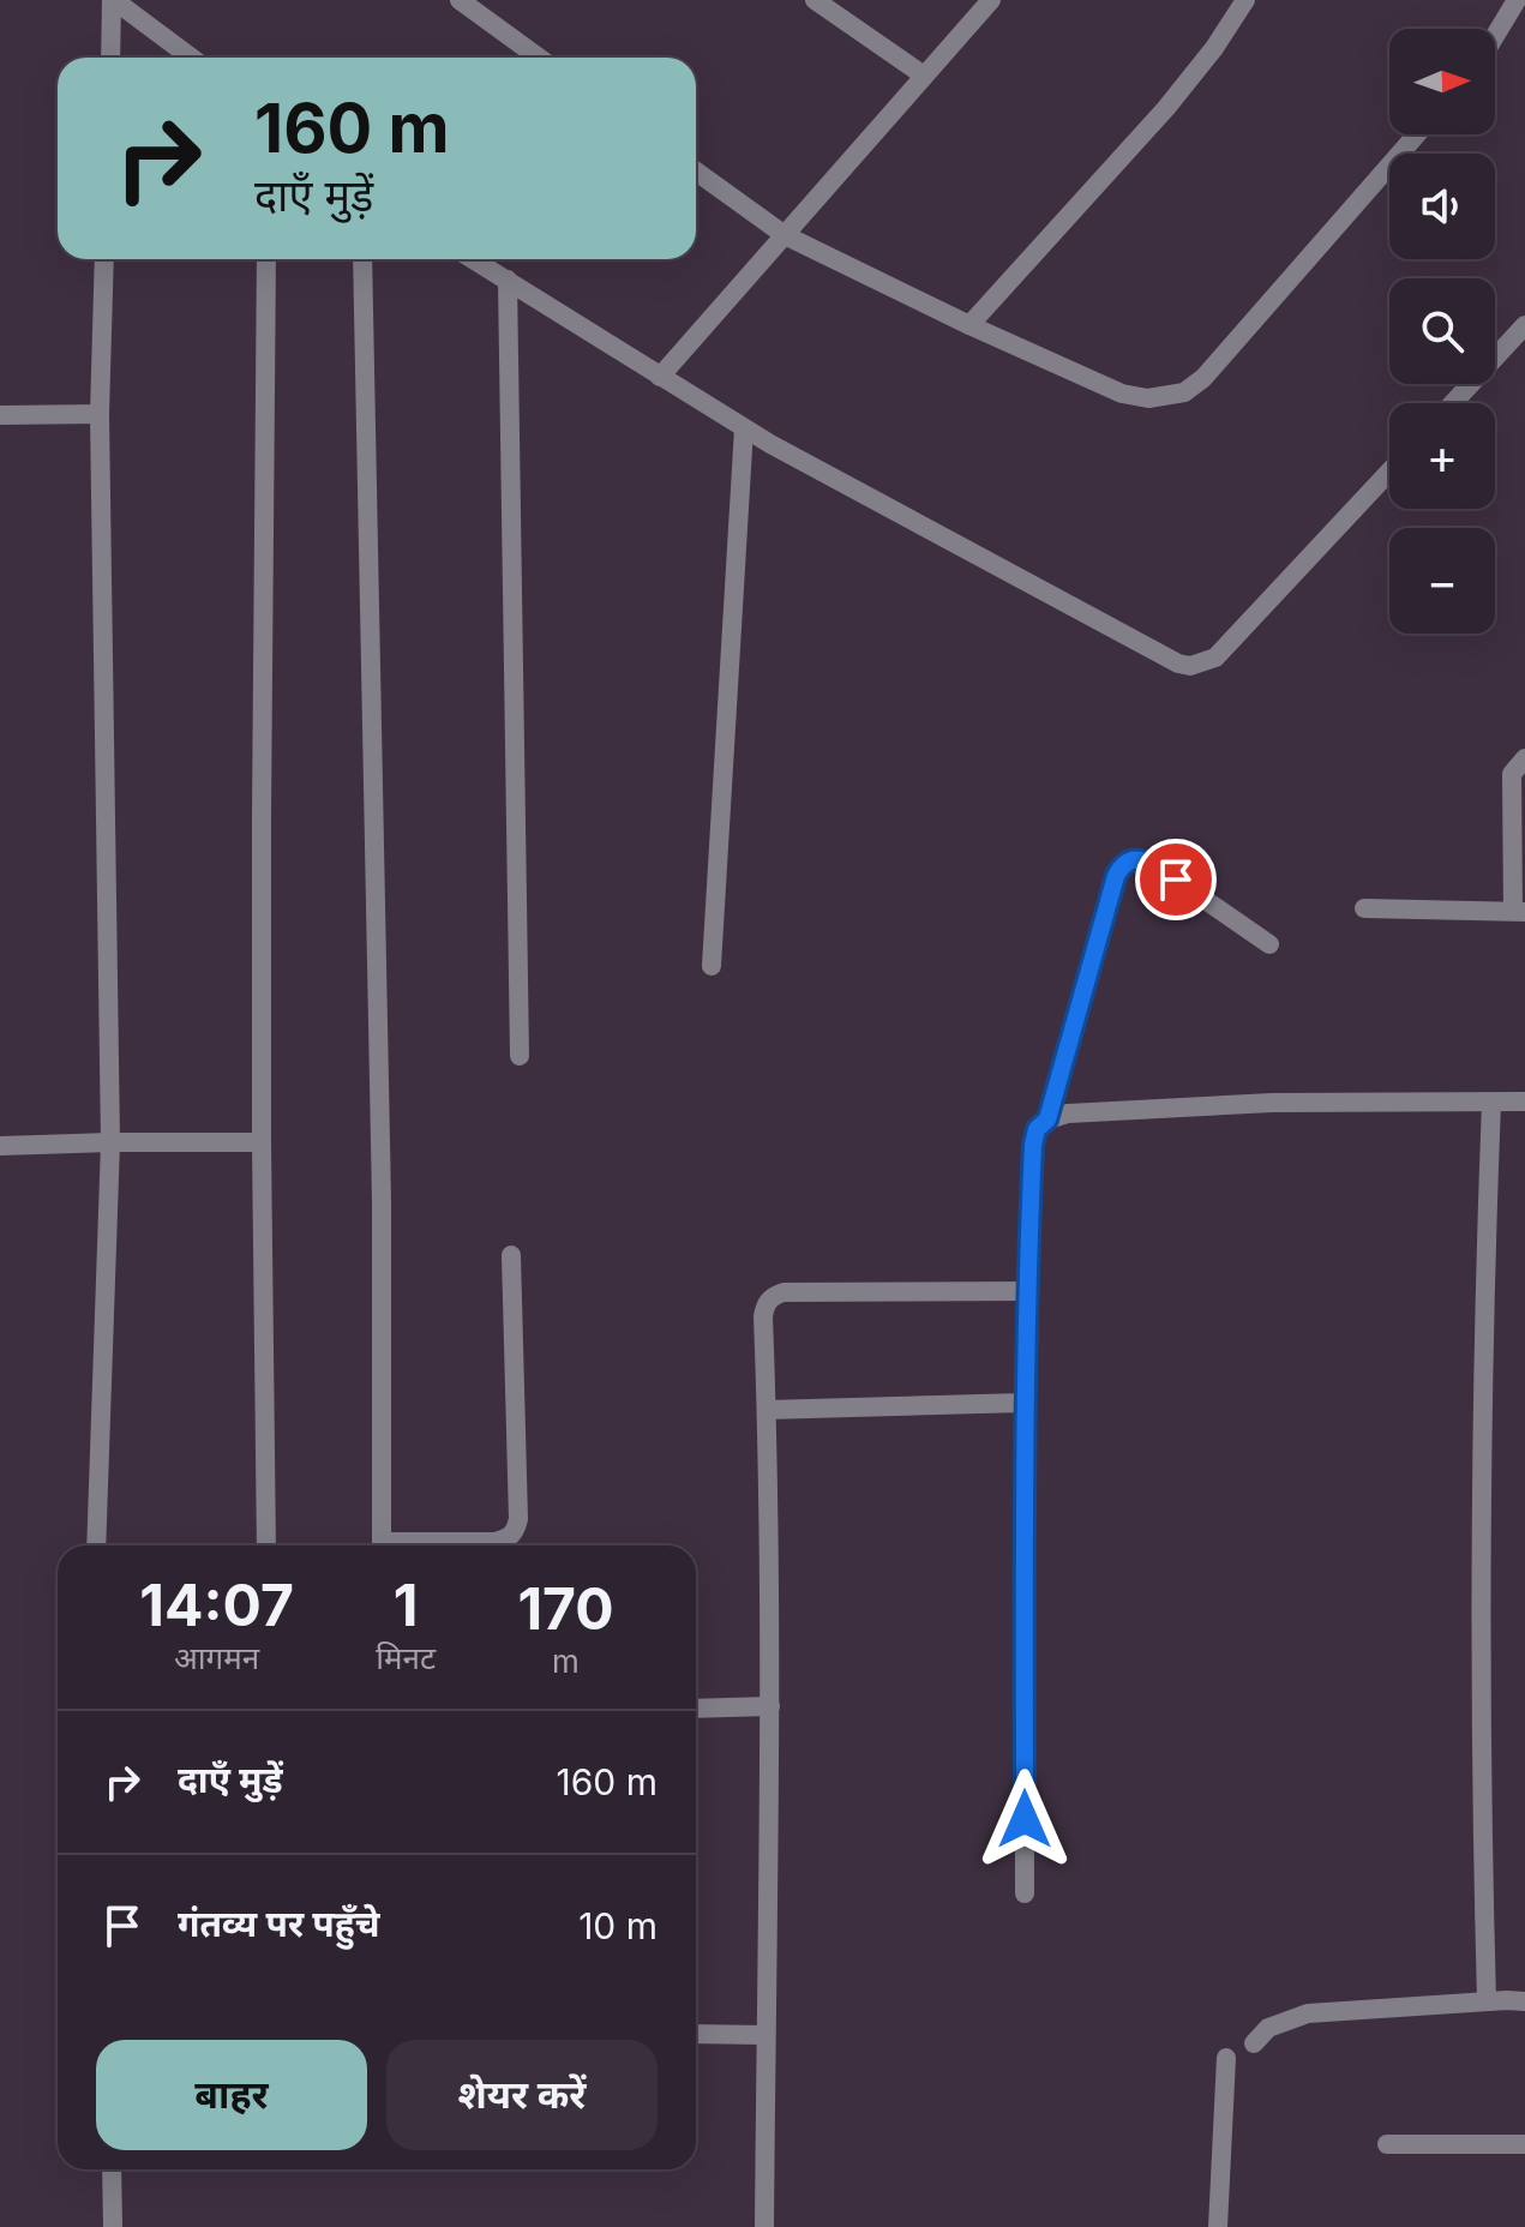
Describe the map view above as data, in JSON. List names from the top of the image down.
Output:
{
  "north": "right",
  "page": {
    "map_buttons": ["+", "−"],
    "turn": ["160 m", "दाएँ मुड़ें"],
    "eta": [
      "14:07",
      "आगमन",
      "1",
      "मिनट",
      "170",
      "m"
    ],
    "list": [
      {
        "name": "दाएँ मुड़ें",
        "value": "160 m"
      },
      {
        "name": "गंतव्य पर पहुँचे",
        "value": "10 m"
      }
    ],
    "buttons": ["बाहर", "शेयर करें"]
  }
}
